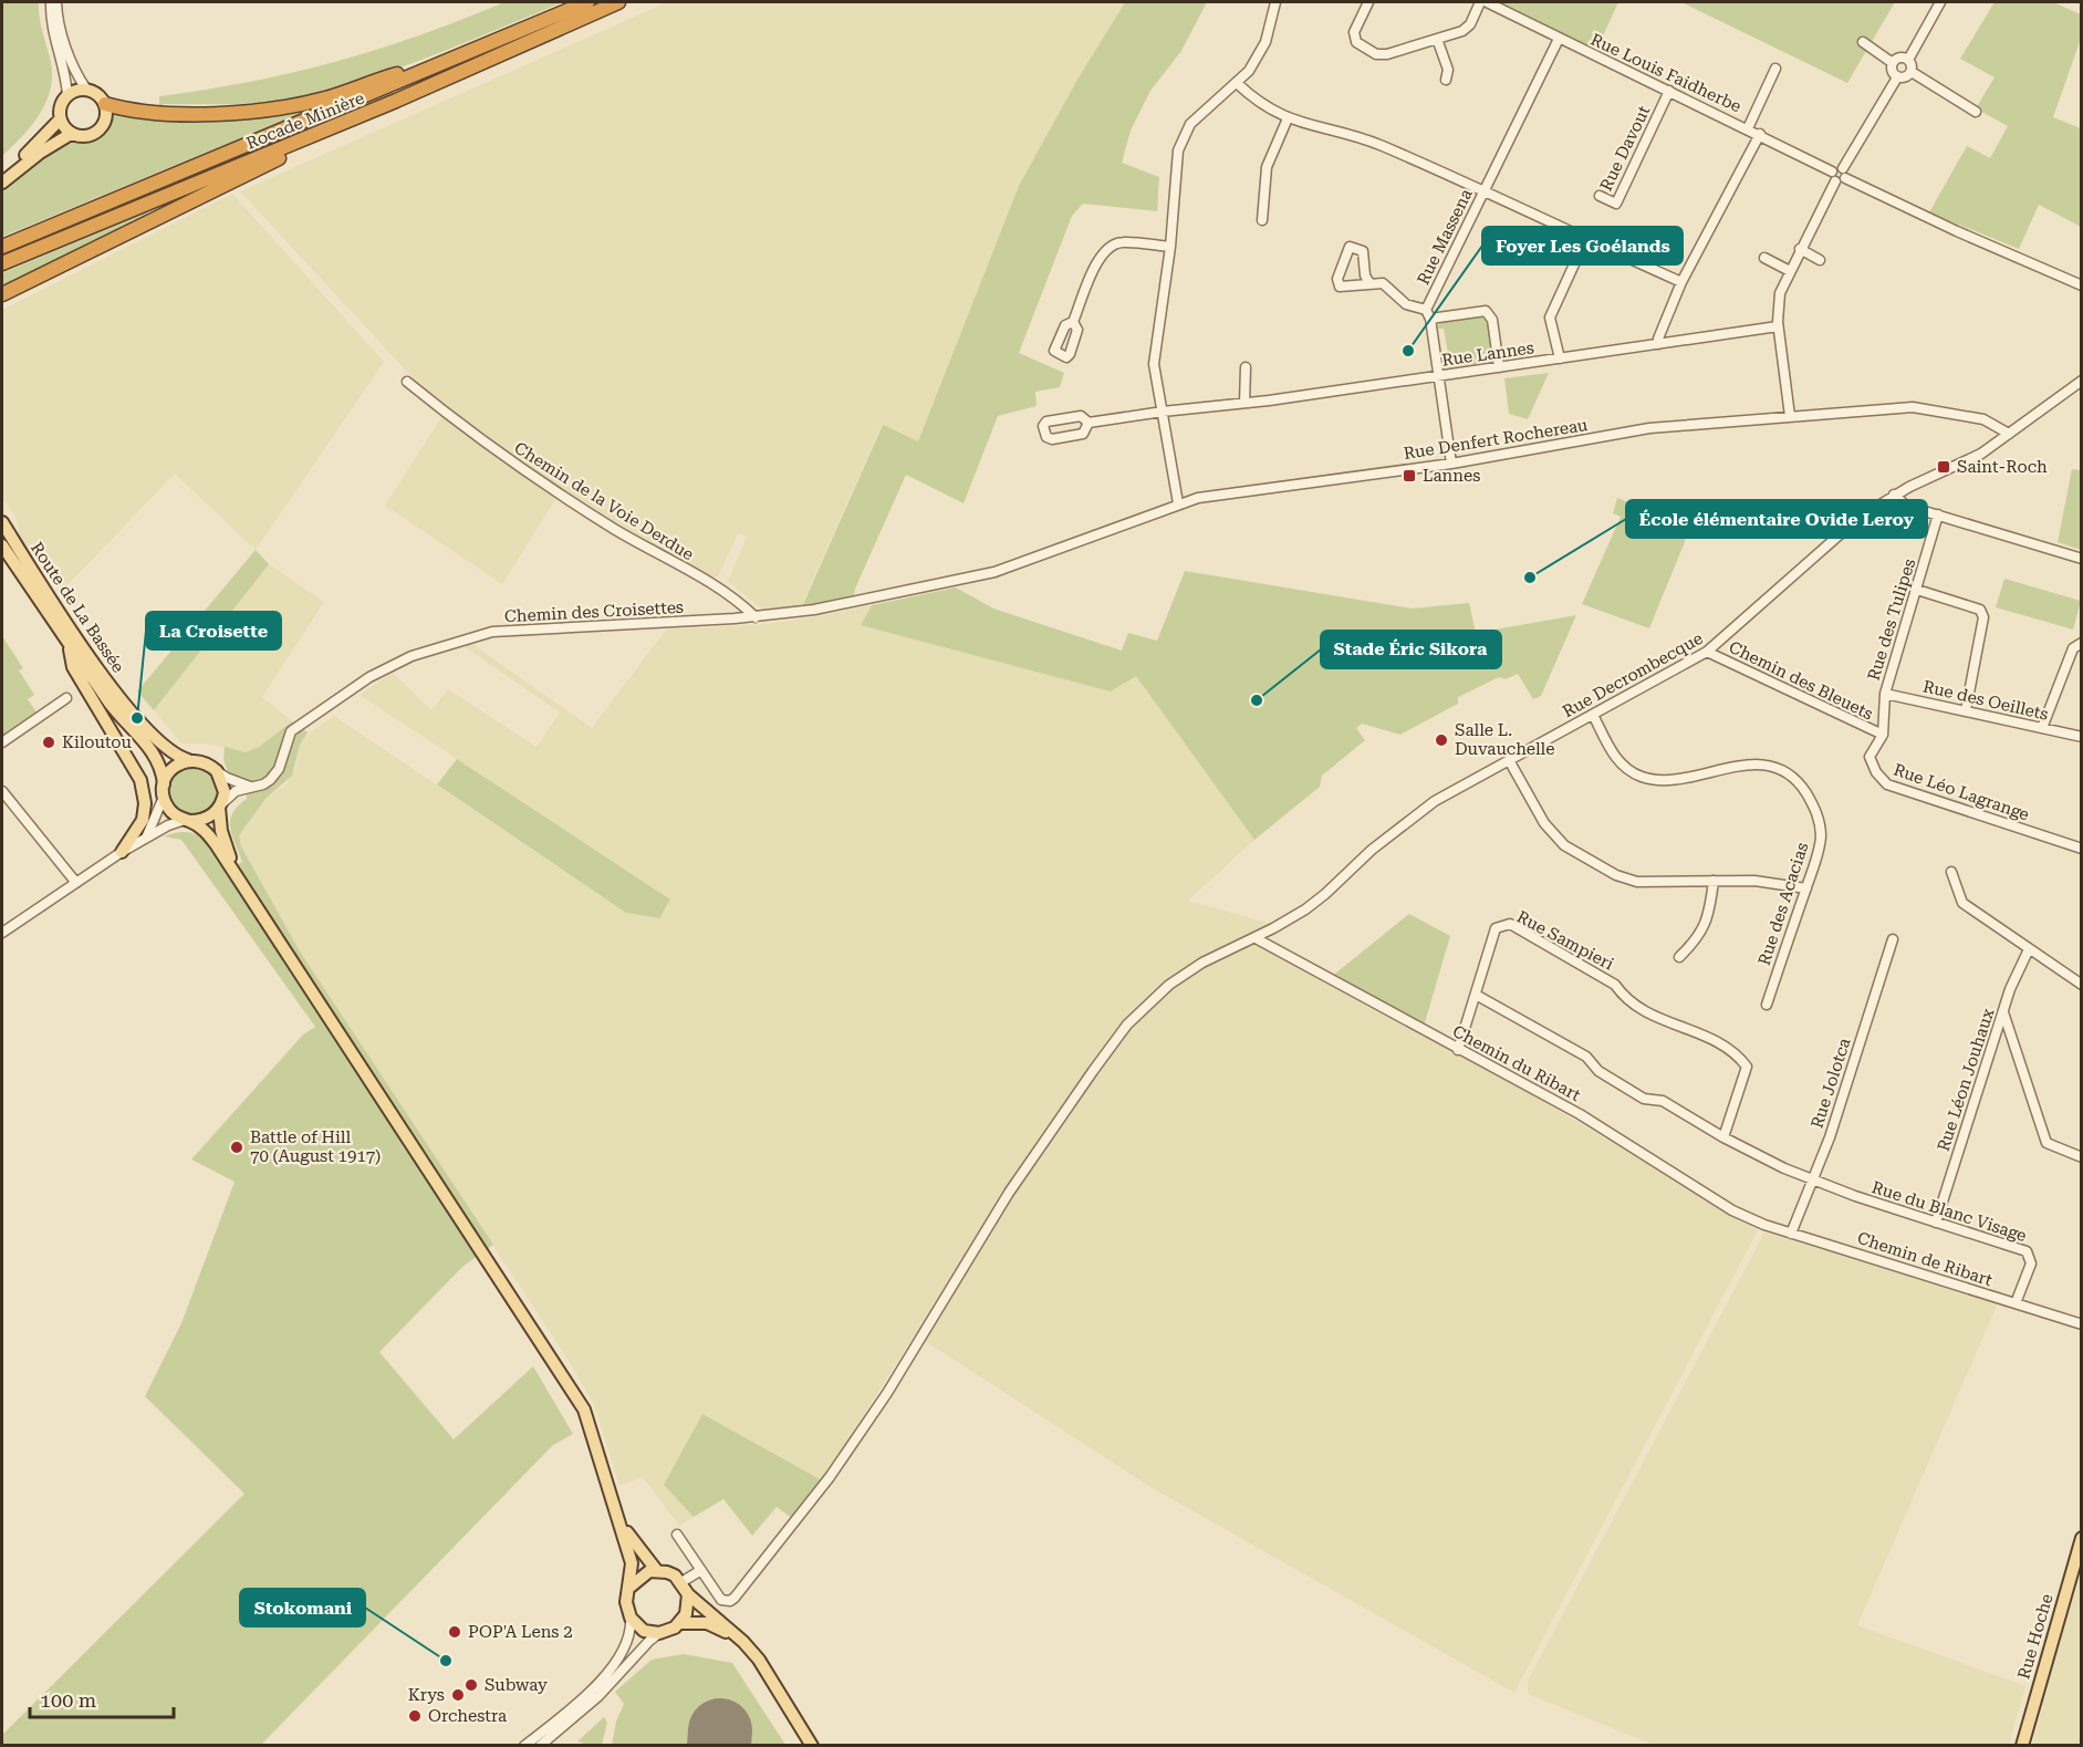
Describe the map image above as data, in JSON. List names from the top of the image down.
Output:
{
  "streets": {
    "highway": ["Rocade Minière"],
    "main road": ["Route de La Bassée", "Rue Hoche"],
    "street": [
      "Rue Louis Faidherbe",
      "Rue Davout",
      "Rue Massena",
      "Rue Lannes",
      "Rue Denfert Rochereau",
      "Chemin de la Voie Derdue",
      "Chemin des Croisettes",
      "Rue des Tulipes",
      "Rue Decrombecque",
      "Chemin des Bleuets",
      "Rue des Oeillets",
      "Rue Léo Lagrange",
      "Rue des Acacias",
      "Rue Sampieri",
      "Chemin du Ribart",
      "Rue Léon Jouhaux",
      "Rue Jolotca",
      "Rue du Blanc Visage",
      "Chemin de Ribart"
    ]
  },
  "crossings": [
    ["Rue Louis Faidherbe", "Rue Davout"],
    ["Rue Louis Faidherbe", "Rue Massena"],
    ["Rue Denfert Rochereau", "Chemin des Croisettes"],
    ["Rue Denfert Rochereau", "Rue Decrombecque"],
    ["Chemin de la Voie Derdue", "Chemin des Croisettes"],
    ["Route de La Bassée", "Chemin des Croisettes"],
    ["Rue des Tulipes", "Chemin des Bleuets"],
    ["Rue des Tulipes", "Rue des Oeillets"],
    ["Rue des Tulipes", "Rue Léo Lagrange"],
    ["Rue Decrombecque", "Chemin des Bleuets"],
    ["Rue Decrombecque", "Rue des Acacias"],
    ["Rue Decrombecque", "Chemin du Ribart"],
    ["Chemin des Bleuets", "Rue Léo Lagrange"],
    ["Rue Sampieri", "Chemin du Ribart"],
    ["Chemin du Ribart", "Chemin de Ribart"],
    ["Rue Léon Jouhaux", "Rue du Blanc Visage"],
    ["Rue Jolotca", "Rue du Blanc Visage"],
    ["Rue Jolotca", "Chemin de Ribart"],
    ["Rue du Blanc Visage", "Chemin de Ribart"]
  ],
  "places": {
    "other": [
      "Foyer Les Goélands",
      "École élémentaire Ovide Leroy",
      "Stade Éric Sikora",
      "La Croisette",
      "Salle L. Duvauchelle",
      "Kiloutou",
      "Battle of Hill 70 (August 1917)",
      "POP'A Lens 2",
      "Stokomani",
      "Subway",
      "Krys",
      "Orchestra"
    ],
    "transit": ["Saint-Roch", "Lannes"]
  },
  "scale_bar": "100 m"
}
